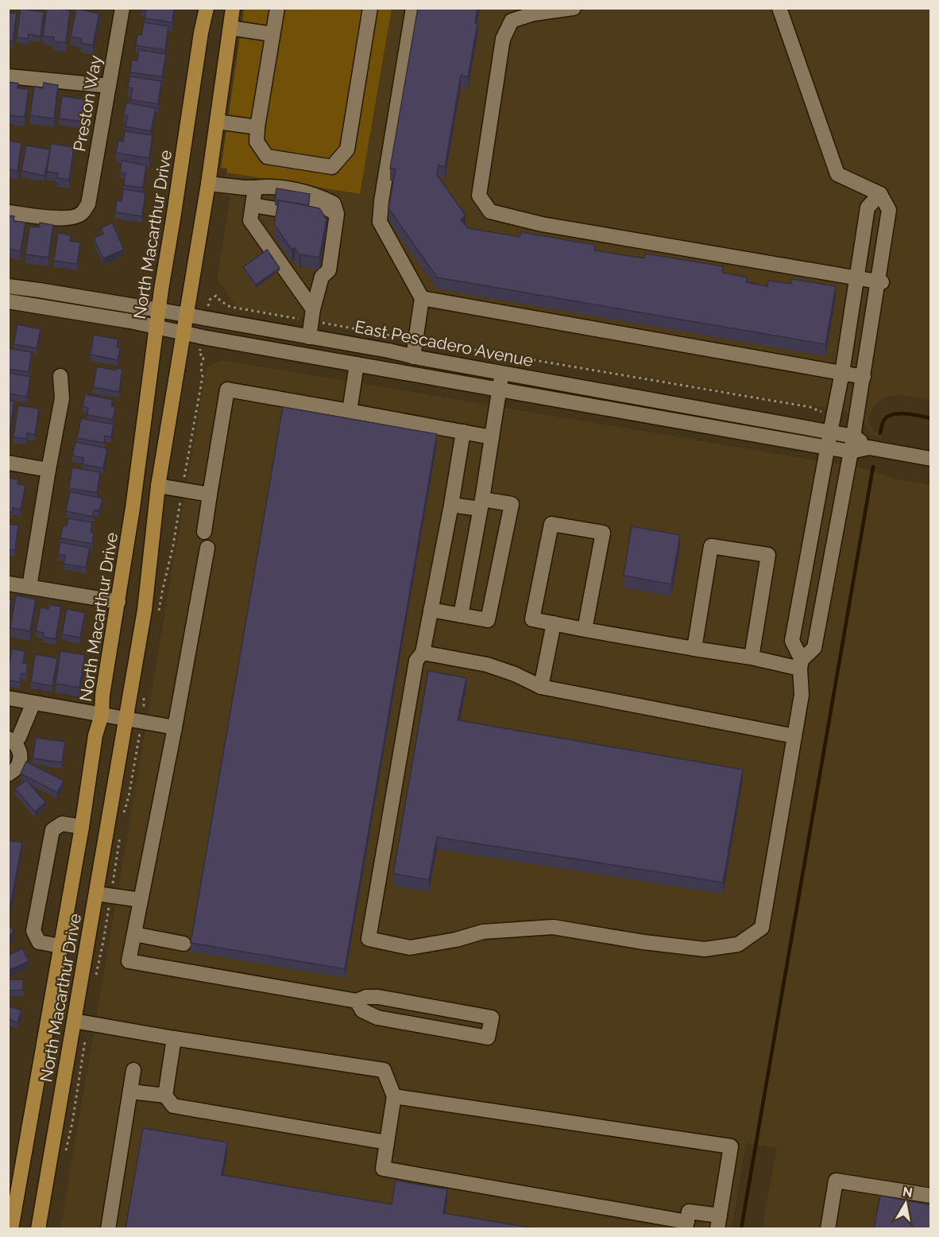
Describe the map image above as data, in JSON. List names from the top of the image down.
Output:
{
  "streets": {
    "main road": ["North Macarthur Drive"],
    "street": ["Preston Way", "East Pescadero Avenue"]
  },
  "crossings": [
    ["North Macarthur Drive", "East Pescadero Avenue"]
  ],
  "north": "top"
}
